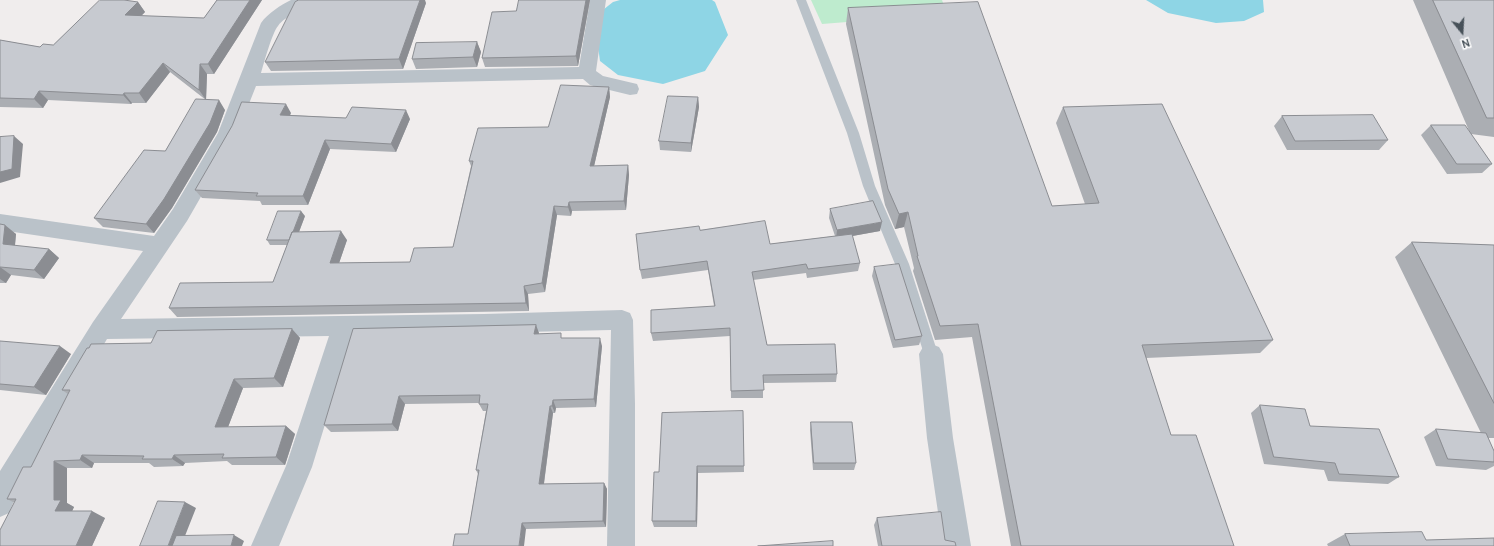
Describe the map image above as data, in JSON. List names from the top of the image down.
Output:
{
  "north": "bottom"
}
